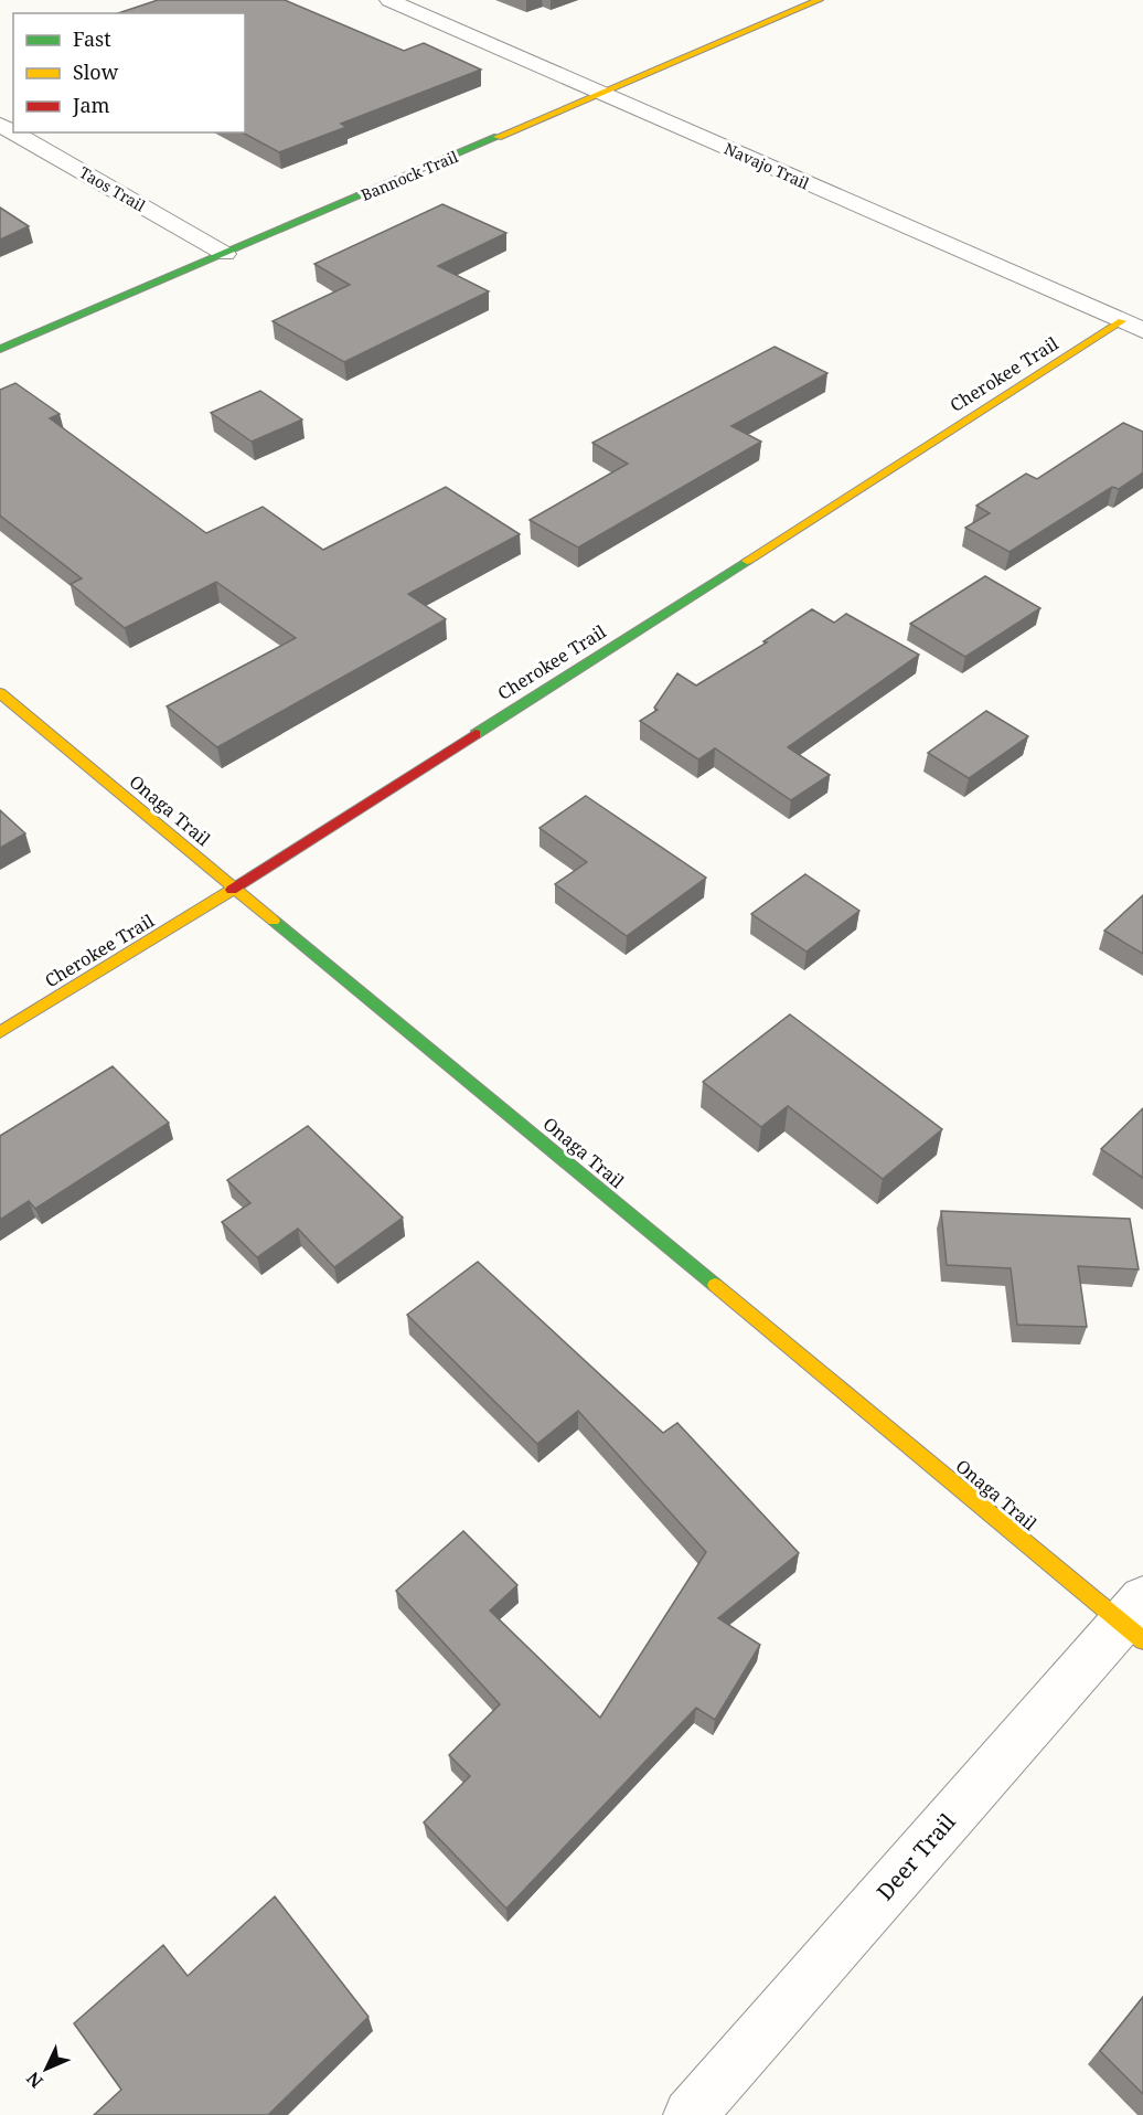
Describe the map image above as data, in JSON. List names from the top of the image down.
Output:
{
  "streets": {
    "street": [
      "Navajo Trail",
      "Bannock Trail",
      "Taos Trail",
      "Cherokee Trail",
      "Onaga Trail",
      "Deer Trail"
    ]
  },
  "crossings": [
    ["Navajo Trail", "Bannock Trail"],
    ["Navajo Trail", "Cherokee Trail"],
    ["Bannock Trail", "Taos Trail"],
    ["Cherokee Trail", "Onaga Trail"],
    ["Onaga Trail", "Deer Trail"]
  ],
  "legend": ["Fast", "Slow", "Jam"],
  "north": "bottom left"
}
